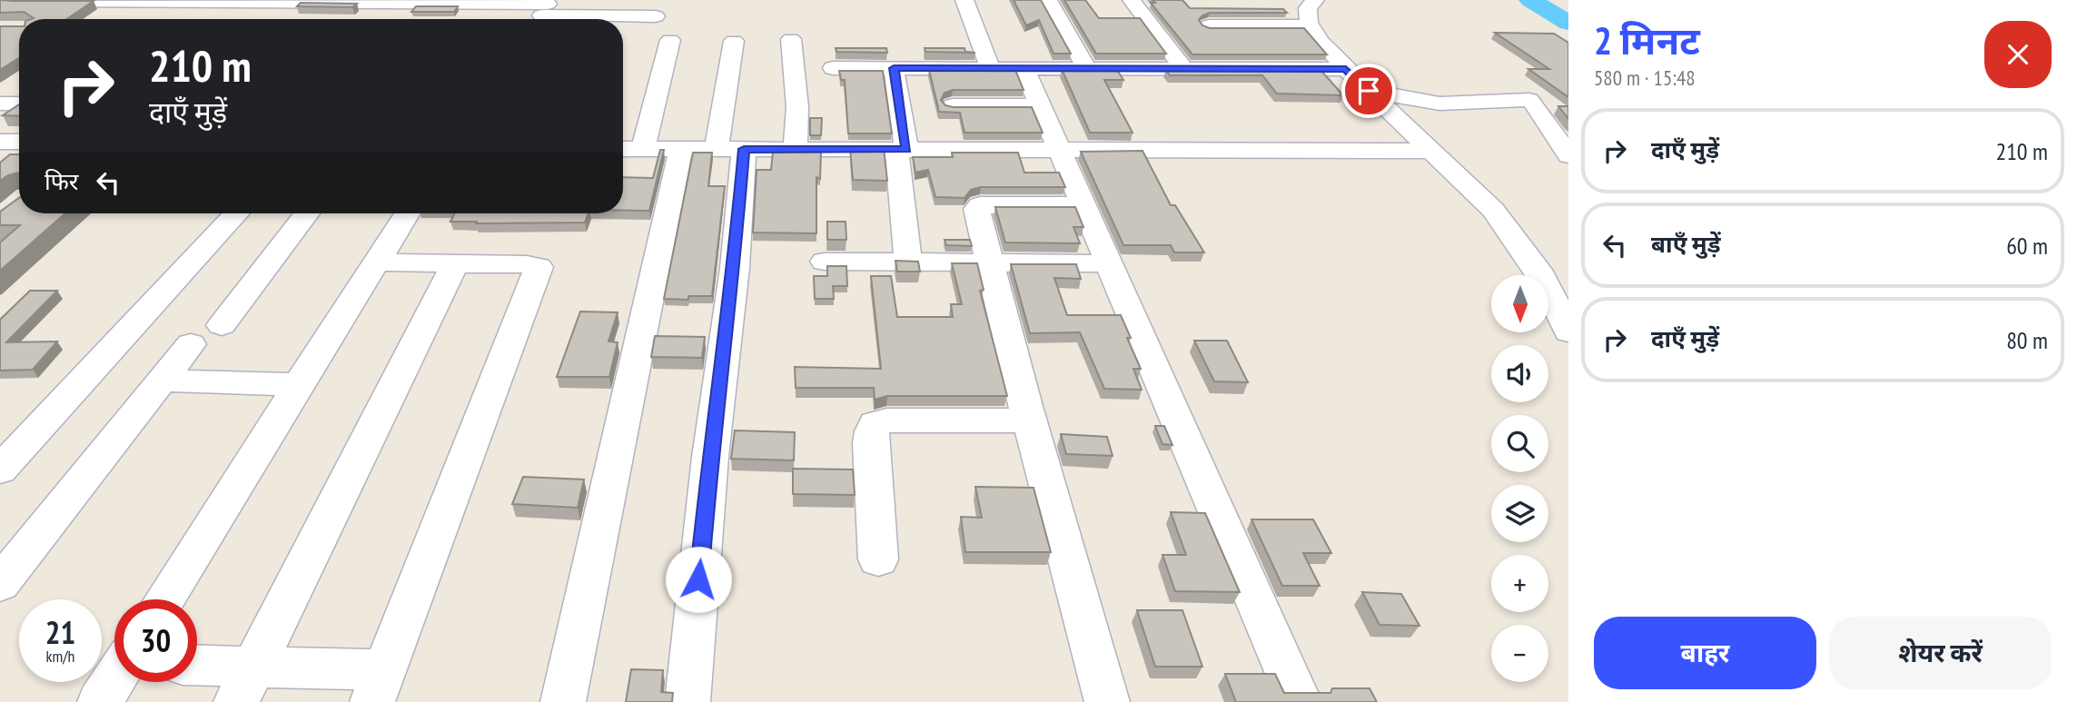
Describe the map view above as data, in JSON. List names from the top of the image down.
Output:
{
  "north": "bottom",
  "page": {
    "heading": ["2 मिनट", "580 m · 15:48"],
    "turn": ["210 m", "दाएँ मुड़ें"],
    "list": [
      {
        "name": "दाएँ मुड़ें",
        "value": "210 m"
      },
      {
        "name": "बाएँ मुड़ें",
        "value": "60 m"
      },
      {
        "name": "दाएँ मुड़ें",
        "value": "80 m"
      }
    ],
    "then": "फिर",
    "map_buttons": ["+", "−"],
    "speed": "21 km/h",
    "limit": "30",
    "buttons": ["बाहर", "शेयर करें"]
  }
}
